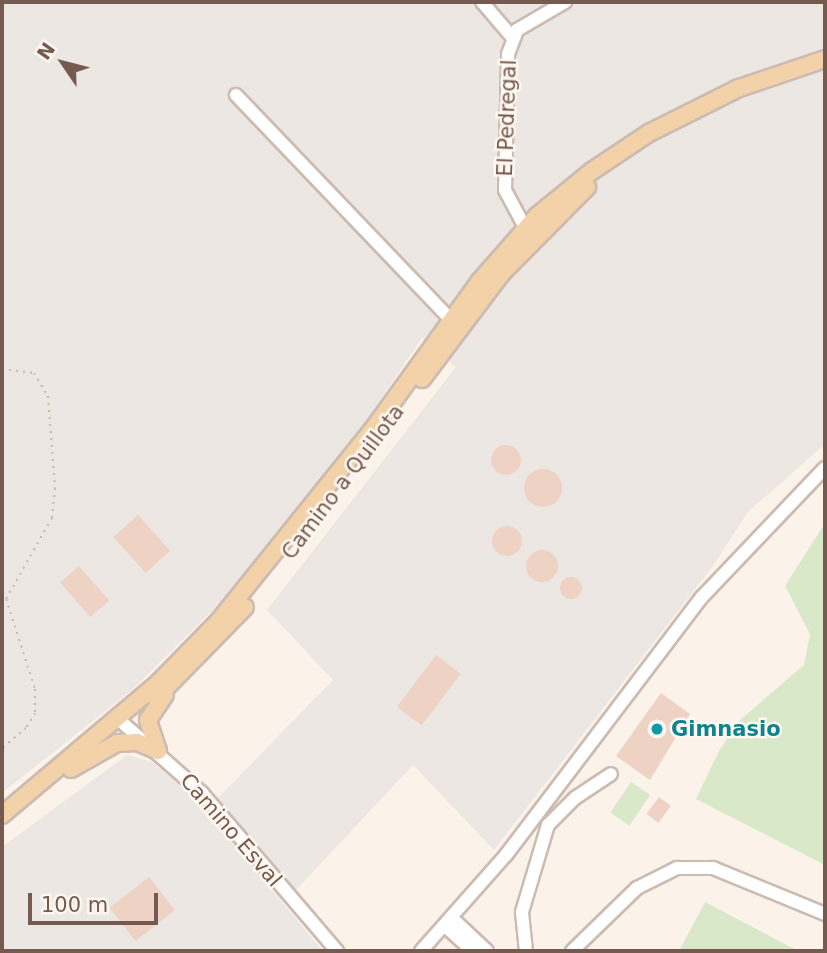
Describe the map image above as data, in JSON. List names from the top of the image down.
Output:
{
  "streets": {
    "main road": ["Camino a Quillota"],
    "street": ["El Pedregal", "Camino Esval"]
  },
  "crossings": [
    ["El Pedregal", "Camino a Quillota"],
    ["Camino a Quillota", "Camino Esval"]
  ],
  "places": ["Gimnasio"],
  "scale_bar": "100 m",
  "north": "top left"
}
